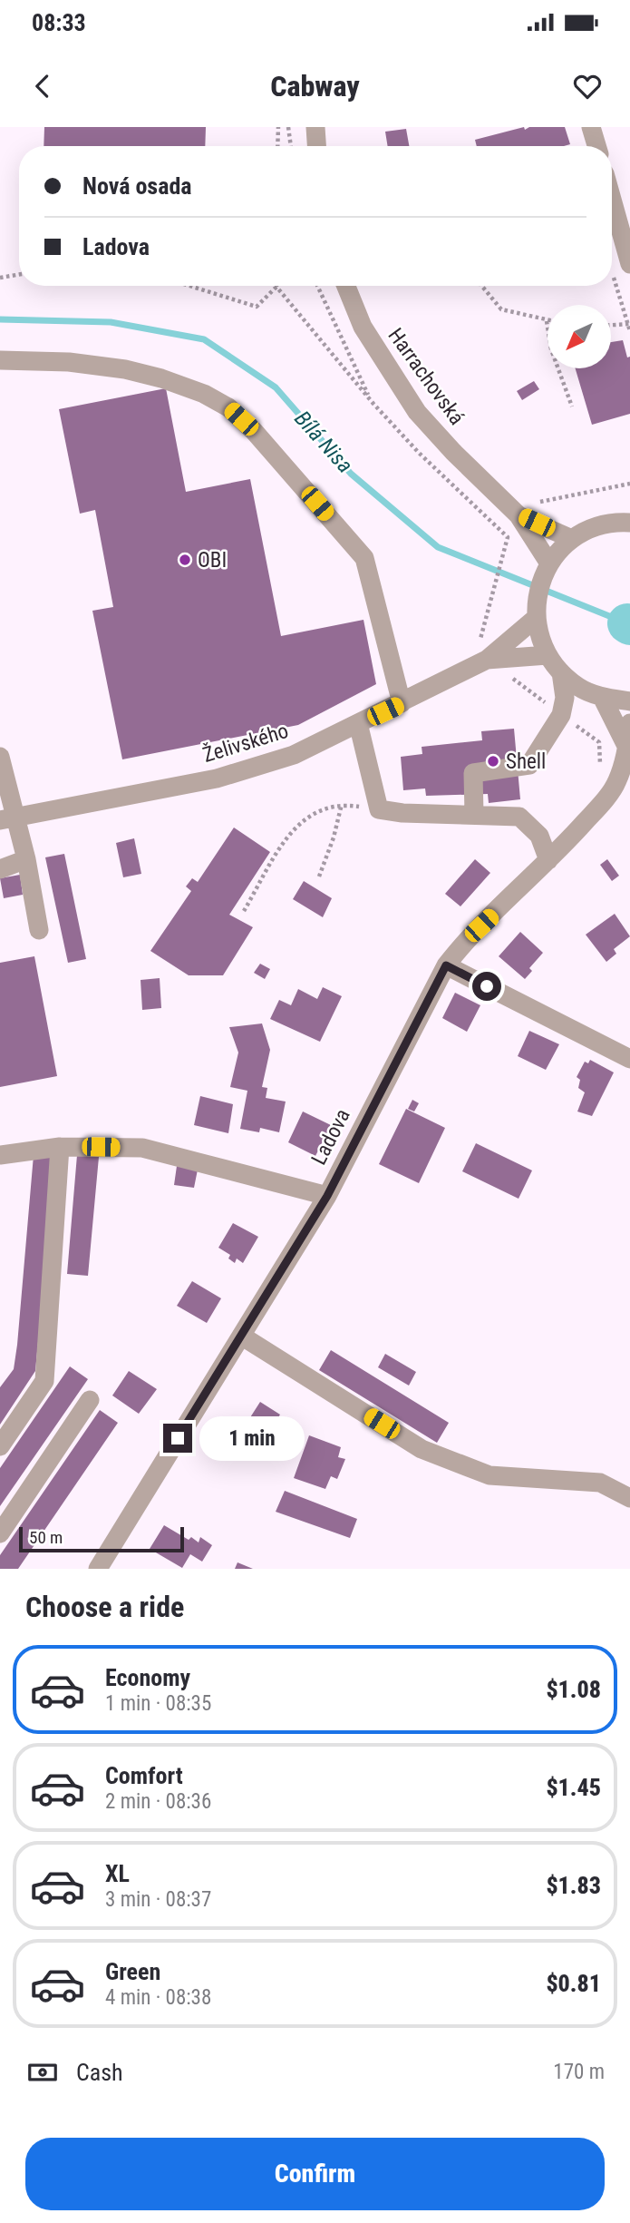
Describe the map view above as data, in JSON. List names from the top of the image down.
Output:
{
  "streets": {
    "street": ["Harrachovská", "Želivského", "Ladova"]
  },
  "water": ["Bílá Nisa"],
  "places": ["OBI", "Shell"],
  "scale_bar": "50 m",
  "north": "bottom left",
  "page": {
    "status": "08:33",
    "header": "Cabway",
    "banner": ["Nová osada", "Ladova"],
    "bubble": "1 min",
    "scale": "50 m",
    "heading": "Choose a ride",
    "list": [
      {
        "name": "Economy",
        "note": "1 min · 08:35",
        "value": "$1.08"
      },
      {
        "name": "Comfort",
        "note": "2 min · 08:36",
        "value": "$1.45"
      },
      {
        "name": "XL",
        "note": "3 min · 08:37",
        "value": "$1.83"
      },
      {
        "name": "Green",
        "note": "4 min · 08:38",
        "value": "$0.81"
      }
    ],
    "pay": ["Cash", "170 m"],
    "buttons": "Confirm"
  }
}
